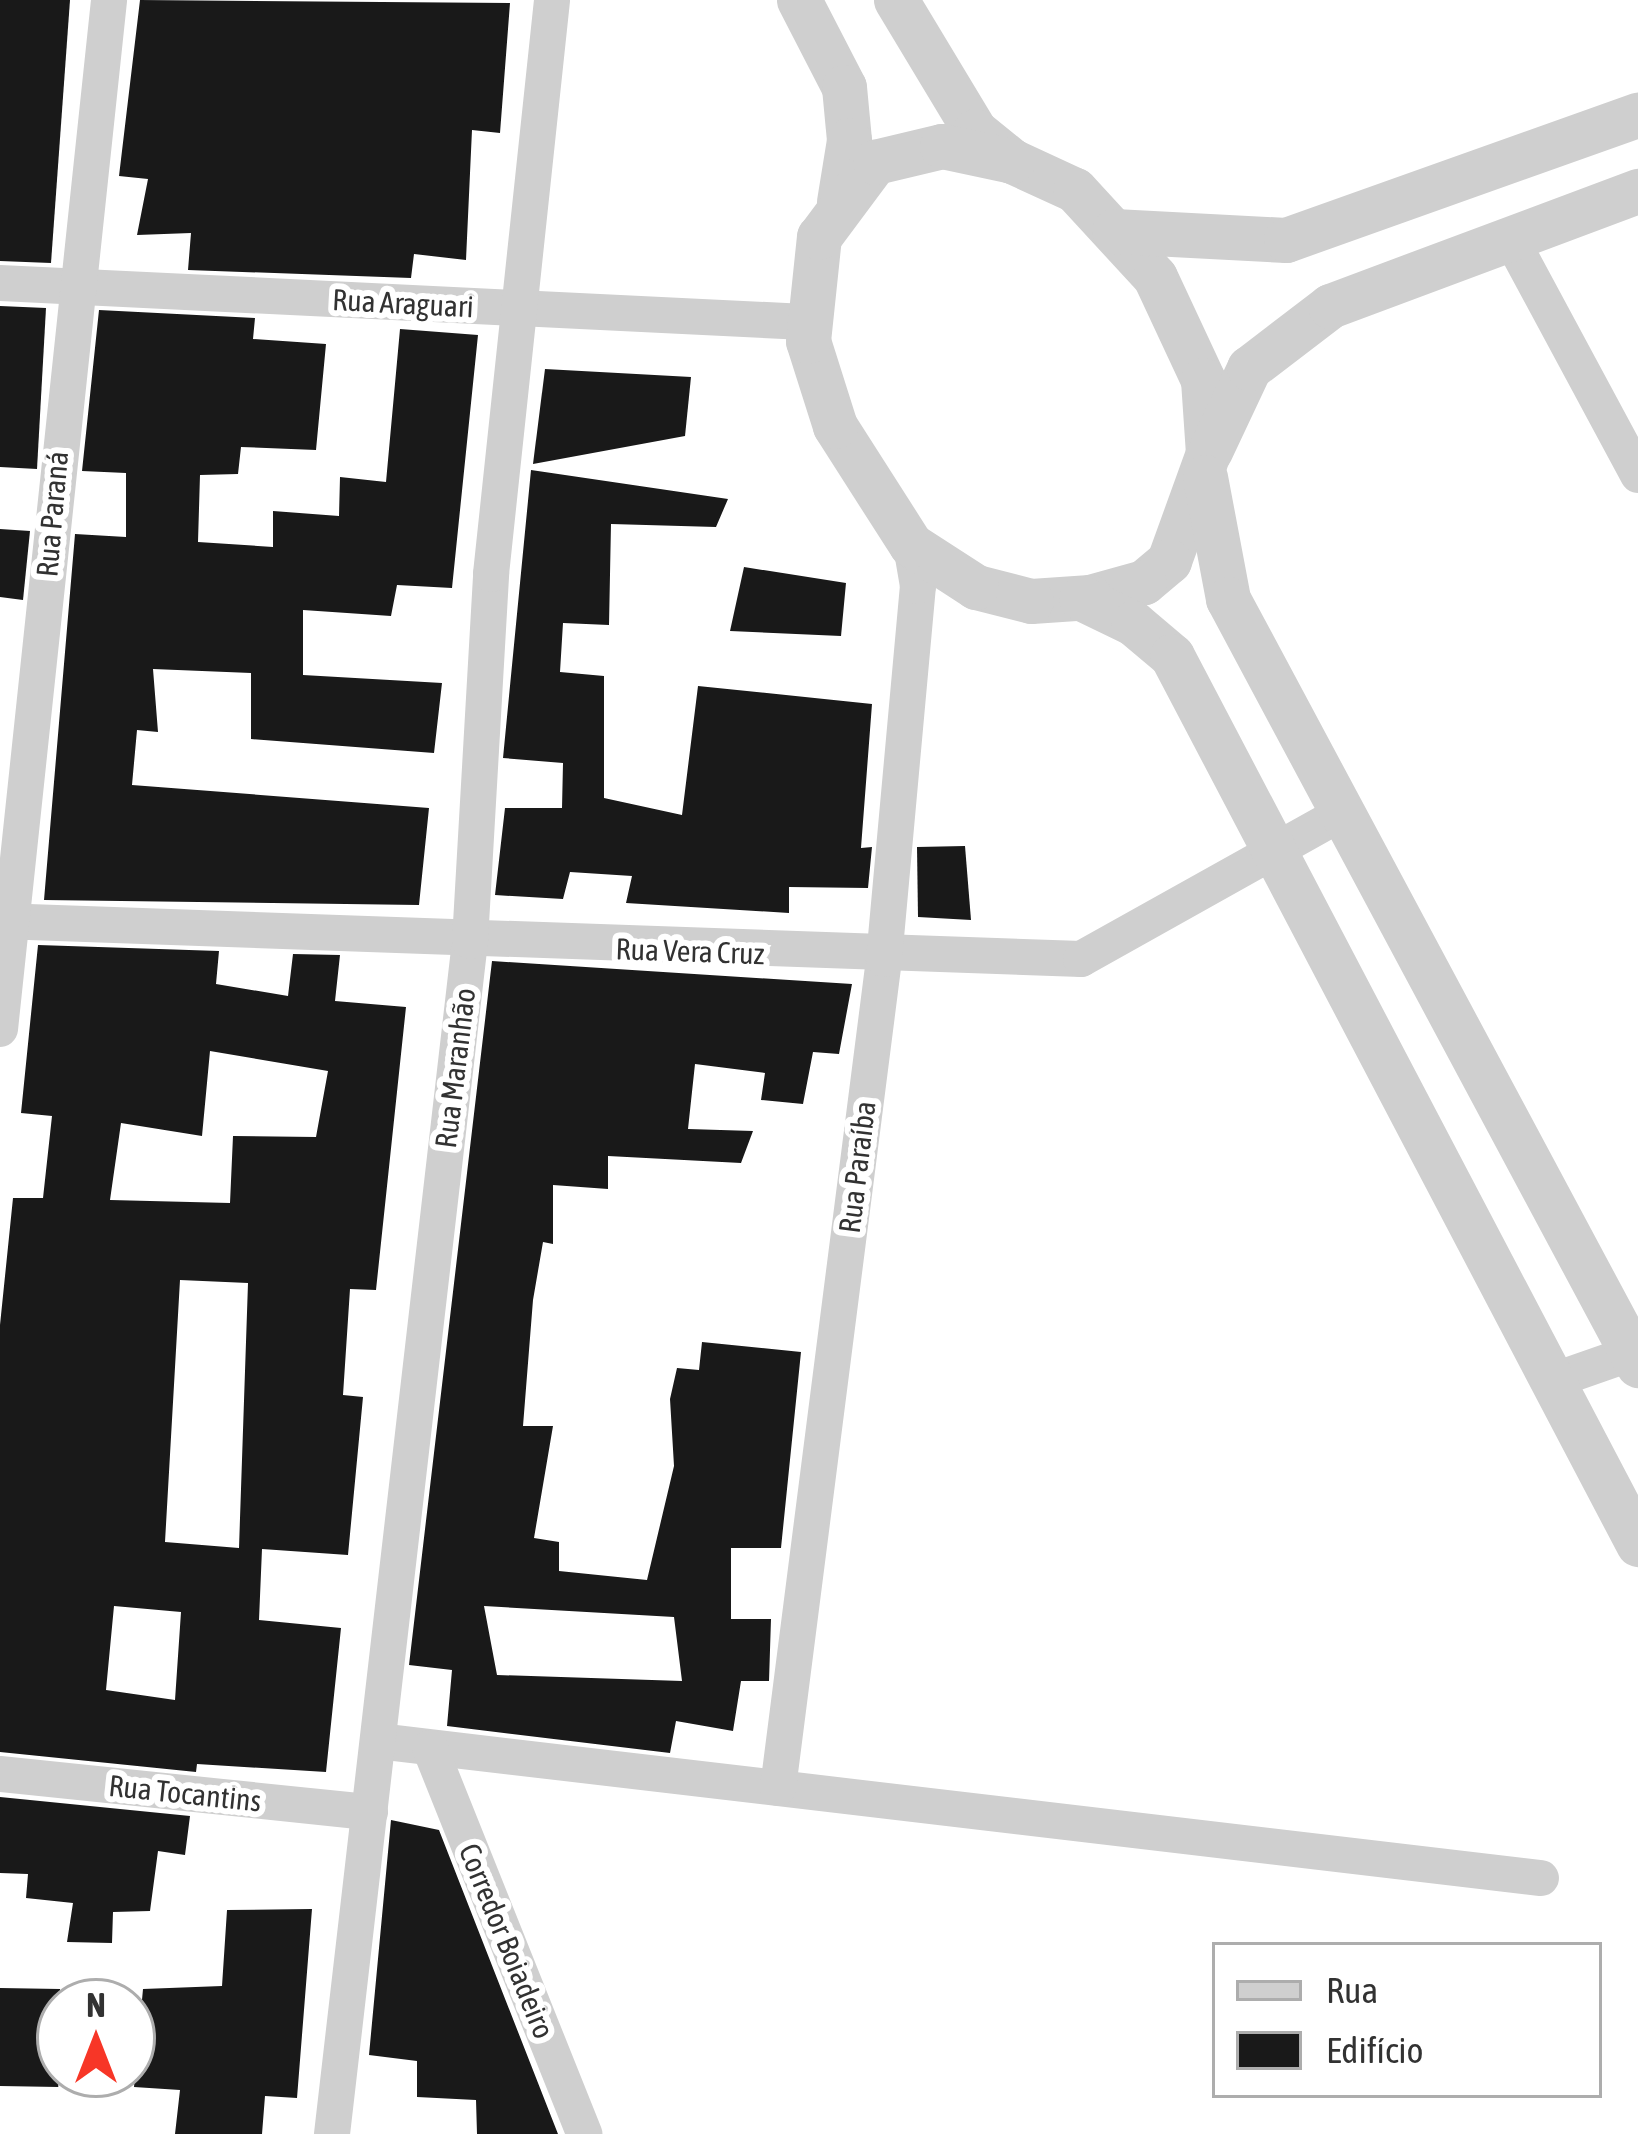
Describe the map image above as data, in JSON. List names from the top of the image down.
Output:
{
  "streets": {
    "street": [
      "Rua Araguari",
      "Rua Paraná",
      "Rua Vera Cruz",
      "Rua Maranhão",
      "Rua Paraíba",
      "Rua Tocantins",
      "Corredor Boiadeiro"
    ]
  },
  "crossings": [
    ["Rua Araguari", "Rua Paraná"],
    ["Rua Araguari", "Rua Maranhão"],
    ["Rua Araguari", "Rua Paraíba"],
    ["Rua Paraná", "Rua Vera Cruz"],
    ["Rua Vera Cruz", "Rua Maranhão"],
    ["Rua Vera Cruz", "Rua Paraíba"],
    ["Rua Maranhão", "Rua Tocantins"]
  ],
  "legend": ["Rua", "Edifício"],
  "north": "top"
}
